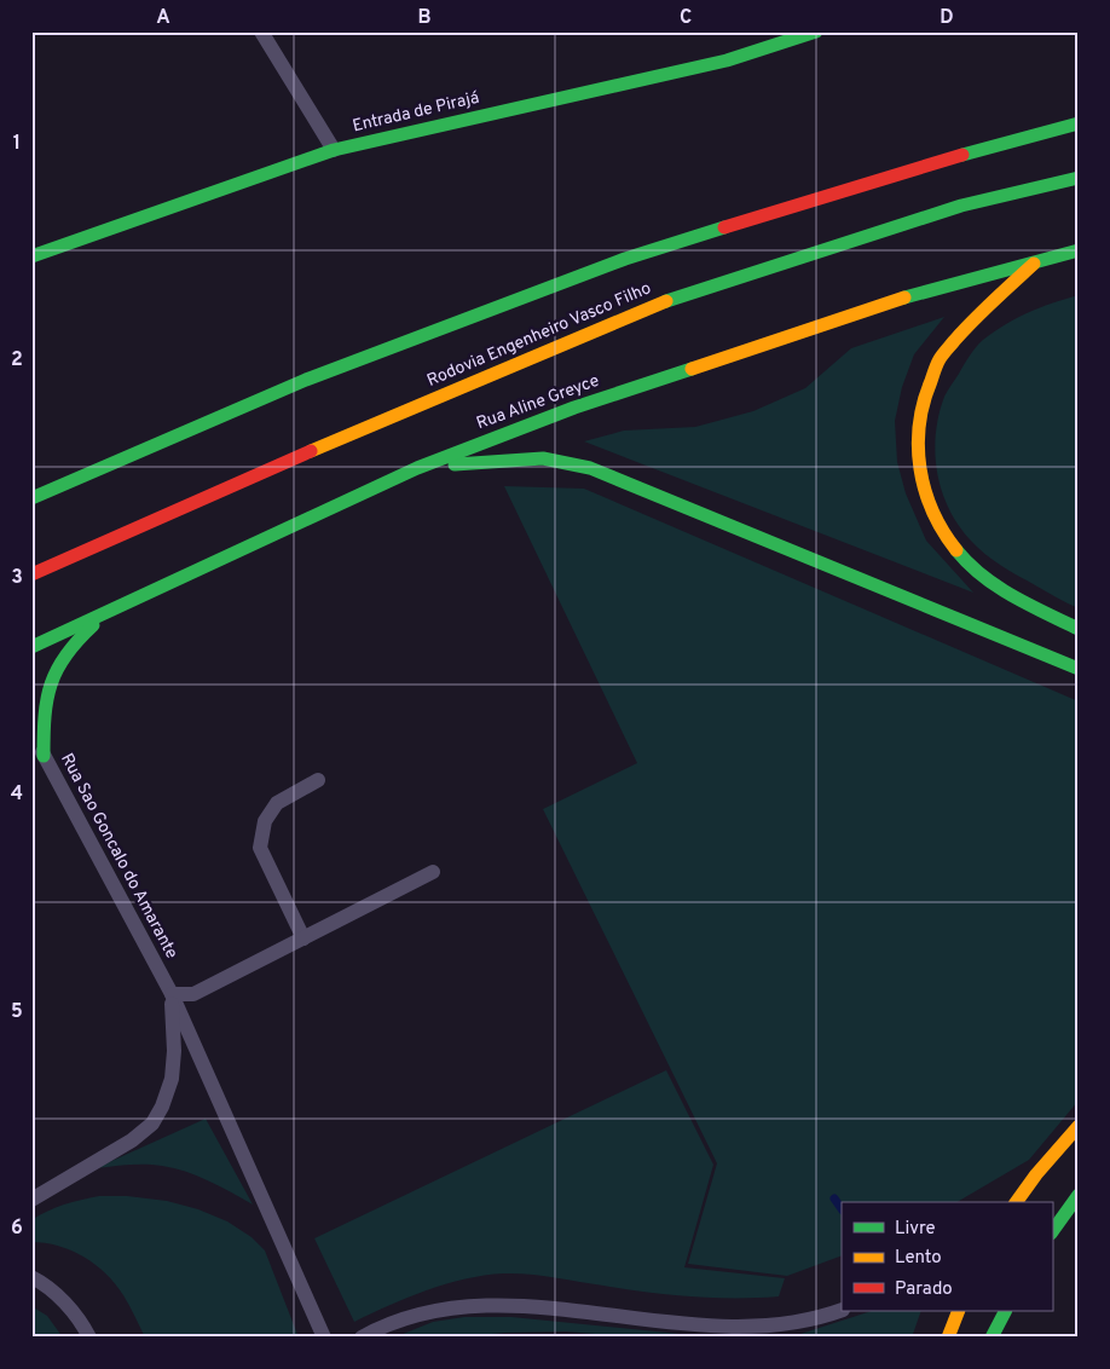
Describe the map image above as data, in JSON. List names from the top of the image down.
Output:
{
  "streets": {
    "main road": ["Entrada de Pirajá", "Rodovia Engenheiro Vasco Filho", "Rua Aline Greyce"],
    "lane": ["Rua Sao Goncalo do Amarante"]
  },
  "legend": ["Livre", "Lento", "Parado"],
  "grid": {
    "columns": [
      "A",
      "B",
      "C",
      "D"
    ],
    "rows": [
      "1",
      "2",
      "3",
      "4",
      "5",
      "6"
    ]
  }
}
